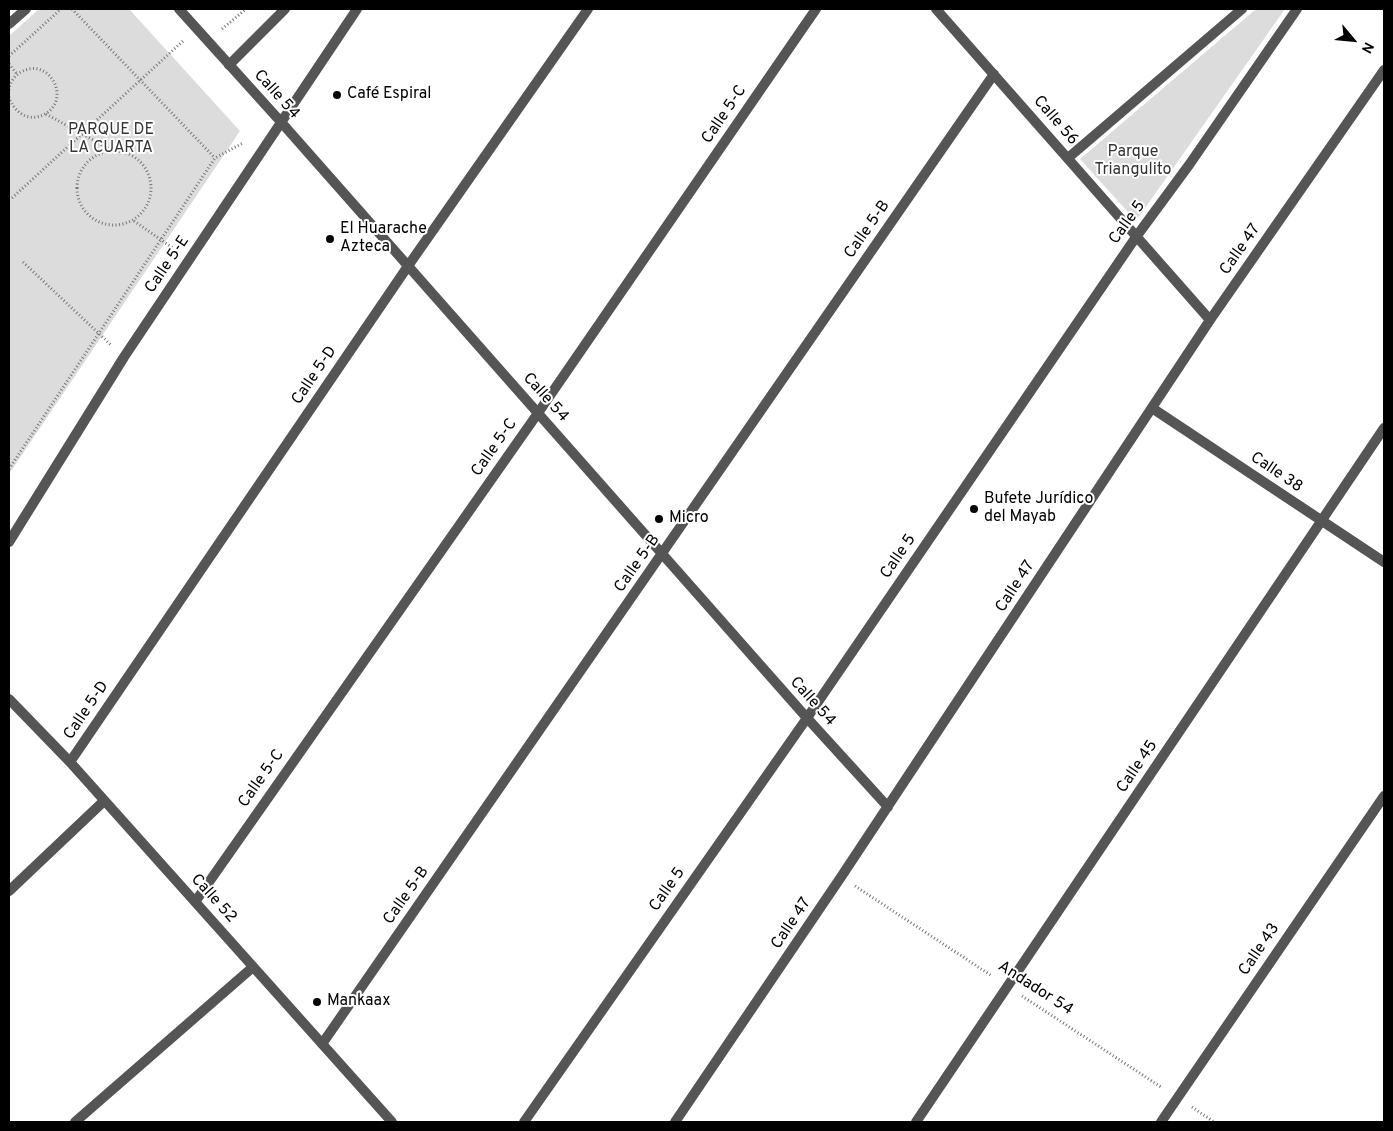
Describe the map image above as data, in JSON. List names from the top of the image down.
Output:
{
  "streets": {
    "street": [
      "Calle 54",
      "Calle 5-C",
      "Calle 56",
      "Calle 5",
      "Calle 5-B",
      "Calle 47",
      "Calle 5-E",
      "Calle 5-D",
      "Calle 38",
      "Calle 45",
      "Calle 52",
      "Calle 43"
    ],
    "path": ["Andador 54"]
  },
  "crossings": [
    ["Calle 54", "Calle 5-C"],
    ["Calle 54", "Calle 5"],
    ["Calle 54", "Calle 5-B"],
    ["Calle 54", "Calle 47"],
    ["Calle 54", "Calle 5-E"],
    ["Calle 54", "Calle 5-D"],
    ["Calle 5-C", "Calle 52"],
    ["Calle 56", "Calle 5"],
    ["Calle 56", "Calle 5-B"],
    ["Calle 56", "Calle 47"],
    ["Calle 5-B", "Calle 52"],
    ["Calle 47", "Calle 38"],
    ["Calle 47", "Andador 54"],
    ["Calle 5-D", "Calle 52"],
    ["Calle 38", "Calle 45"],
    ["Calle 45", "Andador 54"],
    ["Calle 43", "Andador 54"]
  ],
  "parks": ["PARQUE DE LA CUARTA", "Parque Triangulito"],
  "places": [
    "Café Espiral",
    "El Huarache Azteca",
    "Bufete Jurídico del Mayab",
    "Micro",
    "Mankaax"
  ],
  "north": "bottom right"
}
